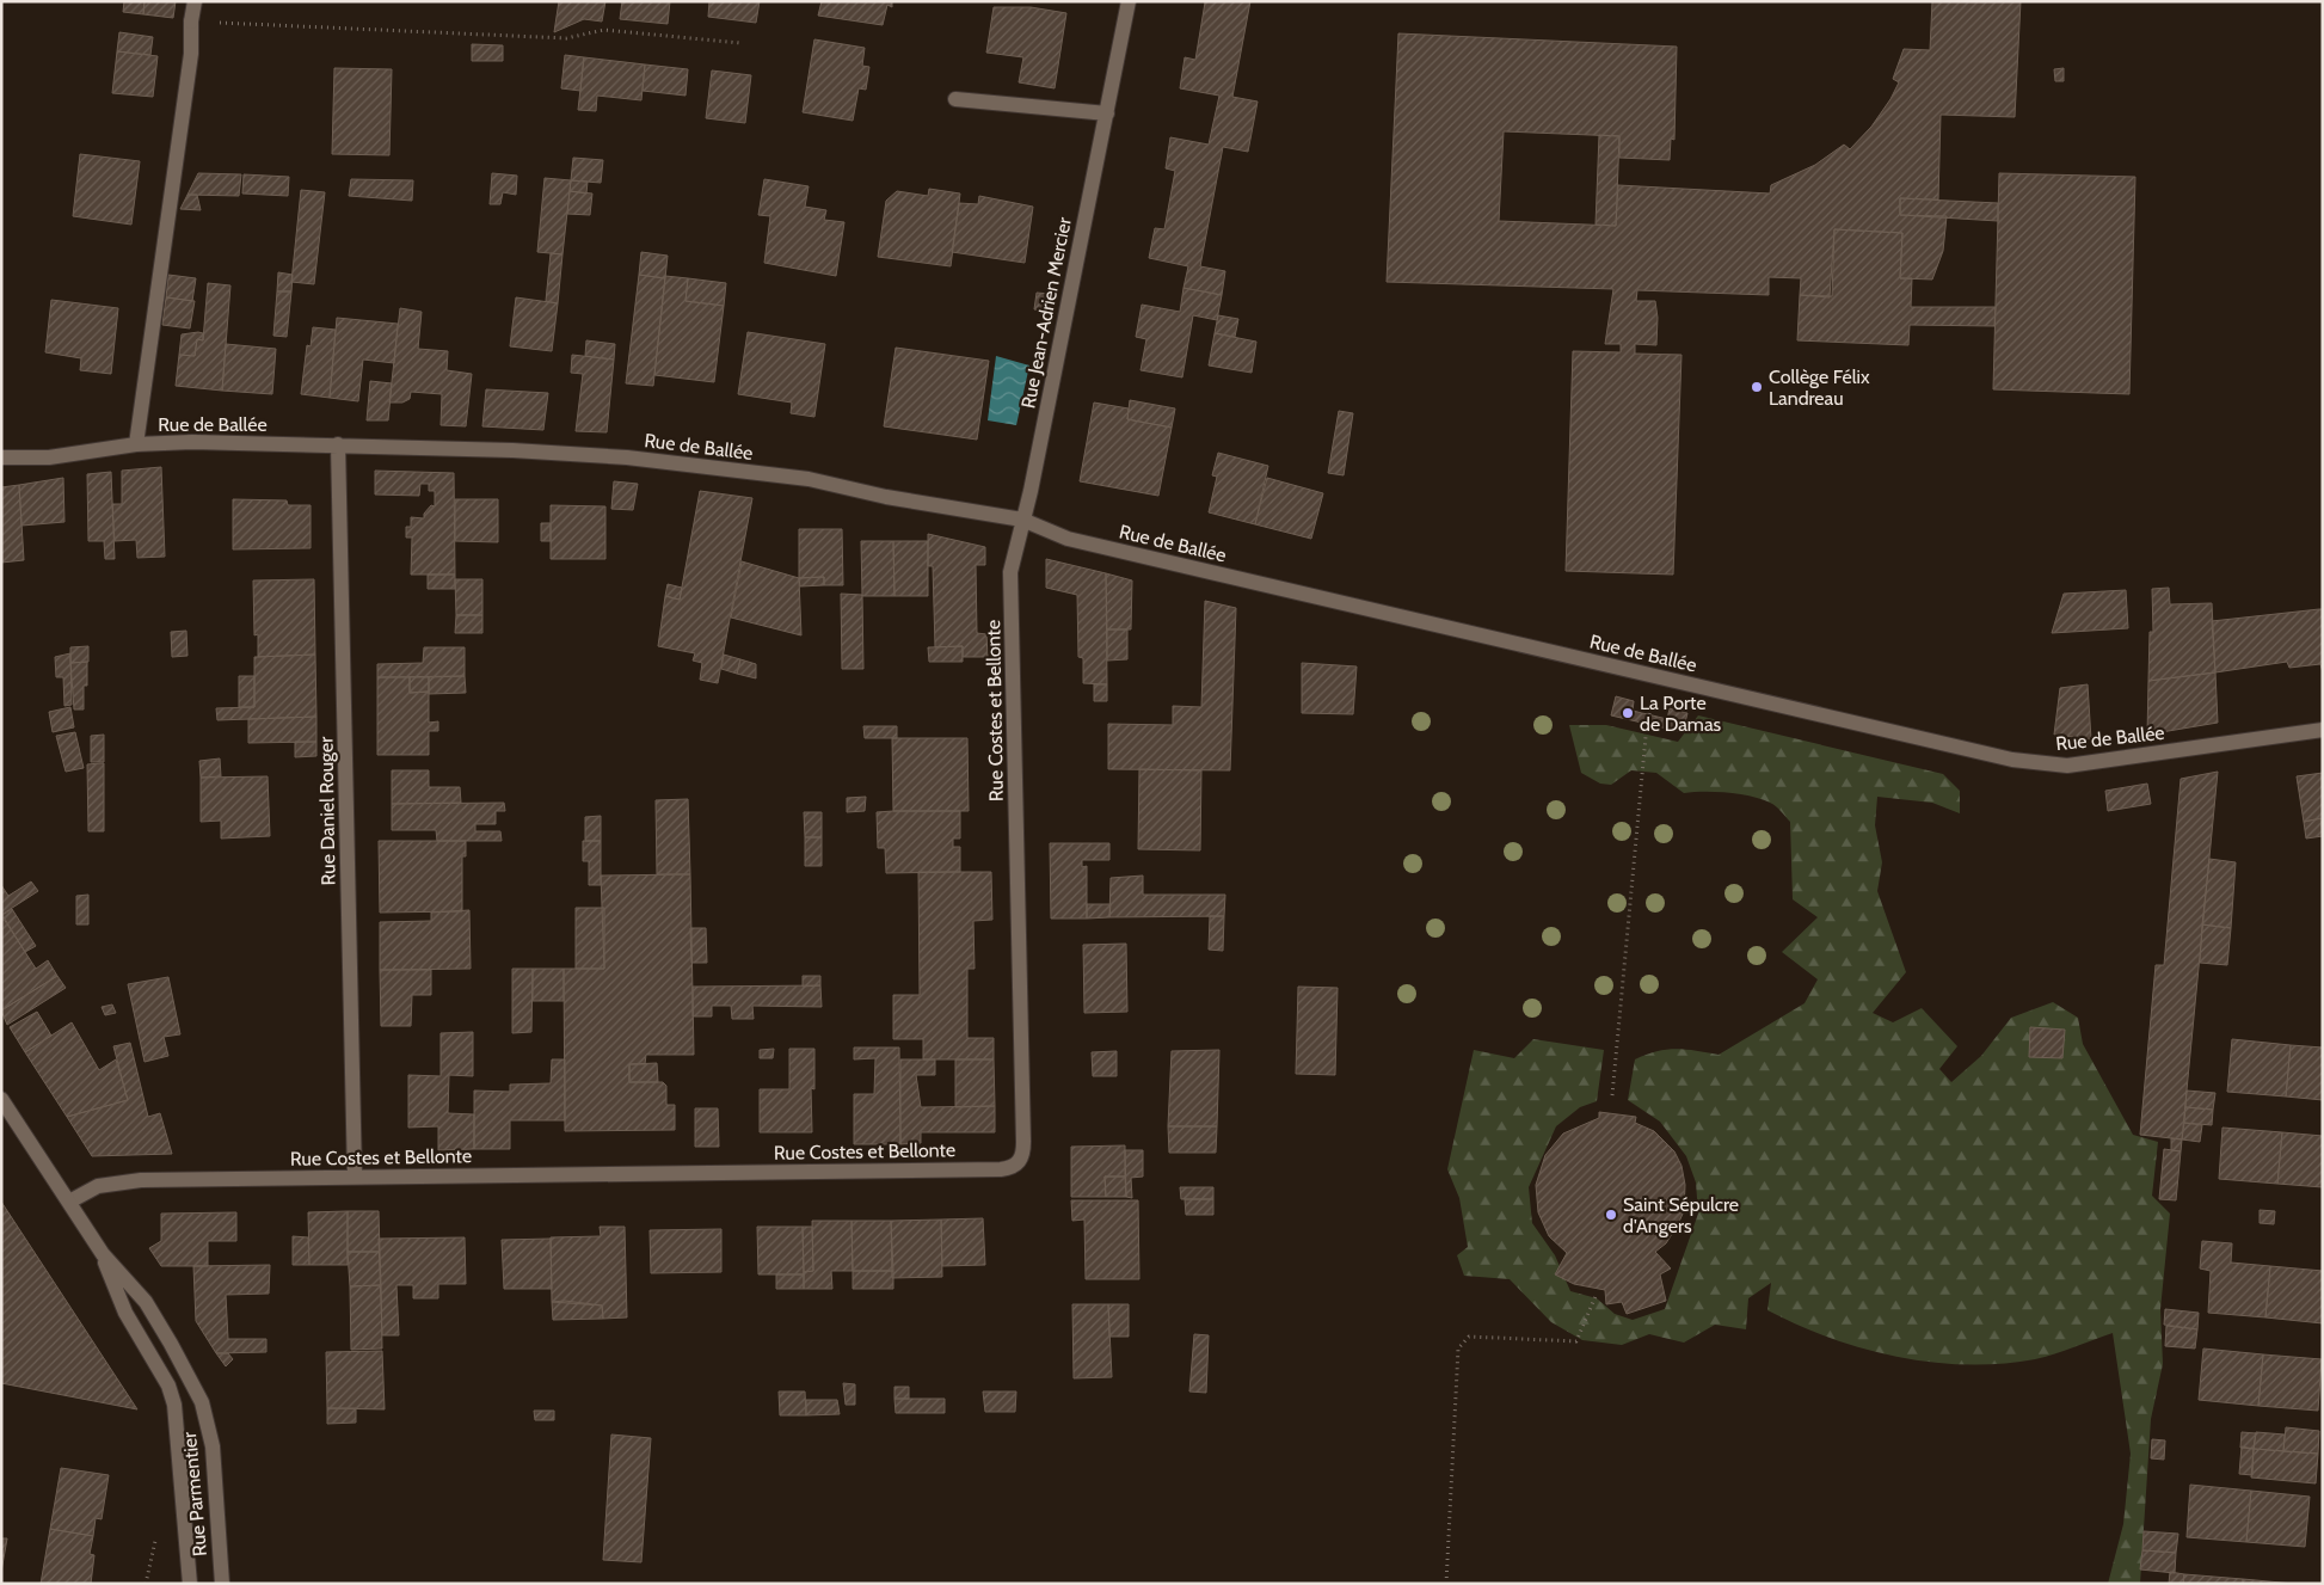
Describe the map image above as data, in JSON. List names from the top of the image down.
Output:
{
  "streets": {
    "street": [
      "Rue Jean-Adrien Mercier",
      "Rue de Ballée",
      "Rue Costes et Bellonte",
      "Rue Daniel Rouger",
      "Rue Parmentier"
    ]
  },
  "crossings": [
    ["Rue Jean-Adrien Mercier", "Rue de Ballée"],
    ["Rue Jean-Adrien Mercier", "Rue Costes et Bellonte"],
    ["Rue de Ballée", "Rue Costes et Bellonte"],
    ["Rue de Ballée", "Rue Daniel Rouger"],
    ["Rue Costes et Bellonte", "Rue Daniel Rouger"],
    ["Rue Costes et Bellonte", "Rue Parmentier"]
  ],
  "places": ["Collège Félix Landreau", "La Porte de Damas", "Saint Sépulcre d'Angers"]
}
